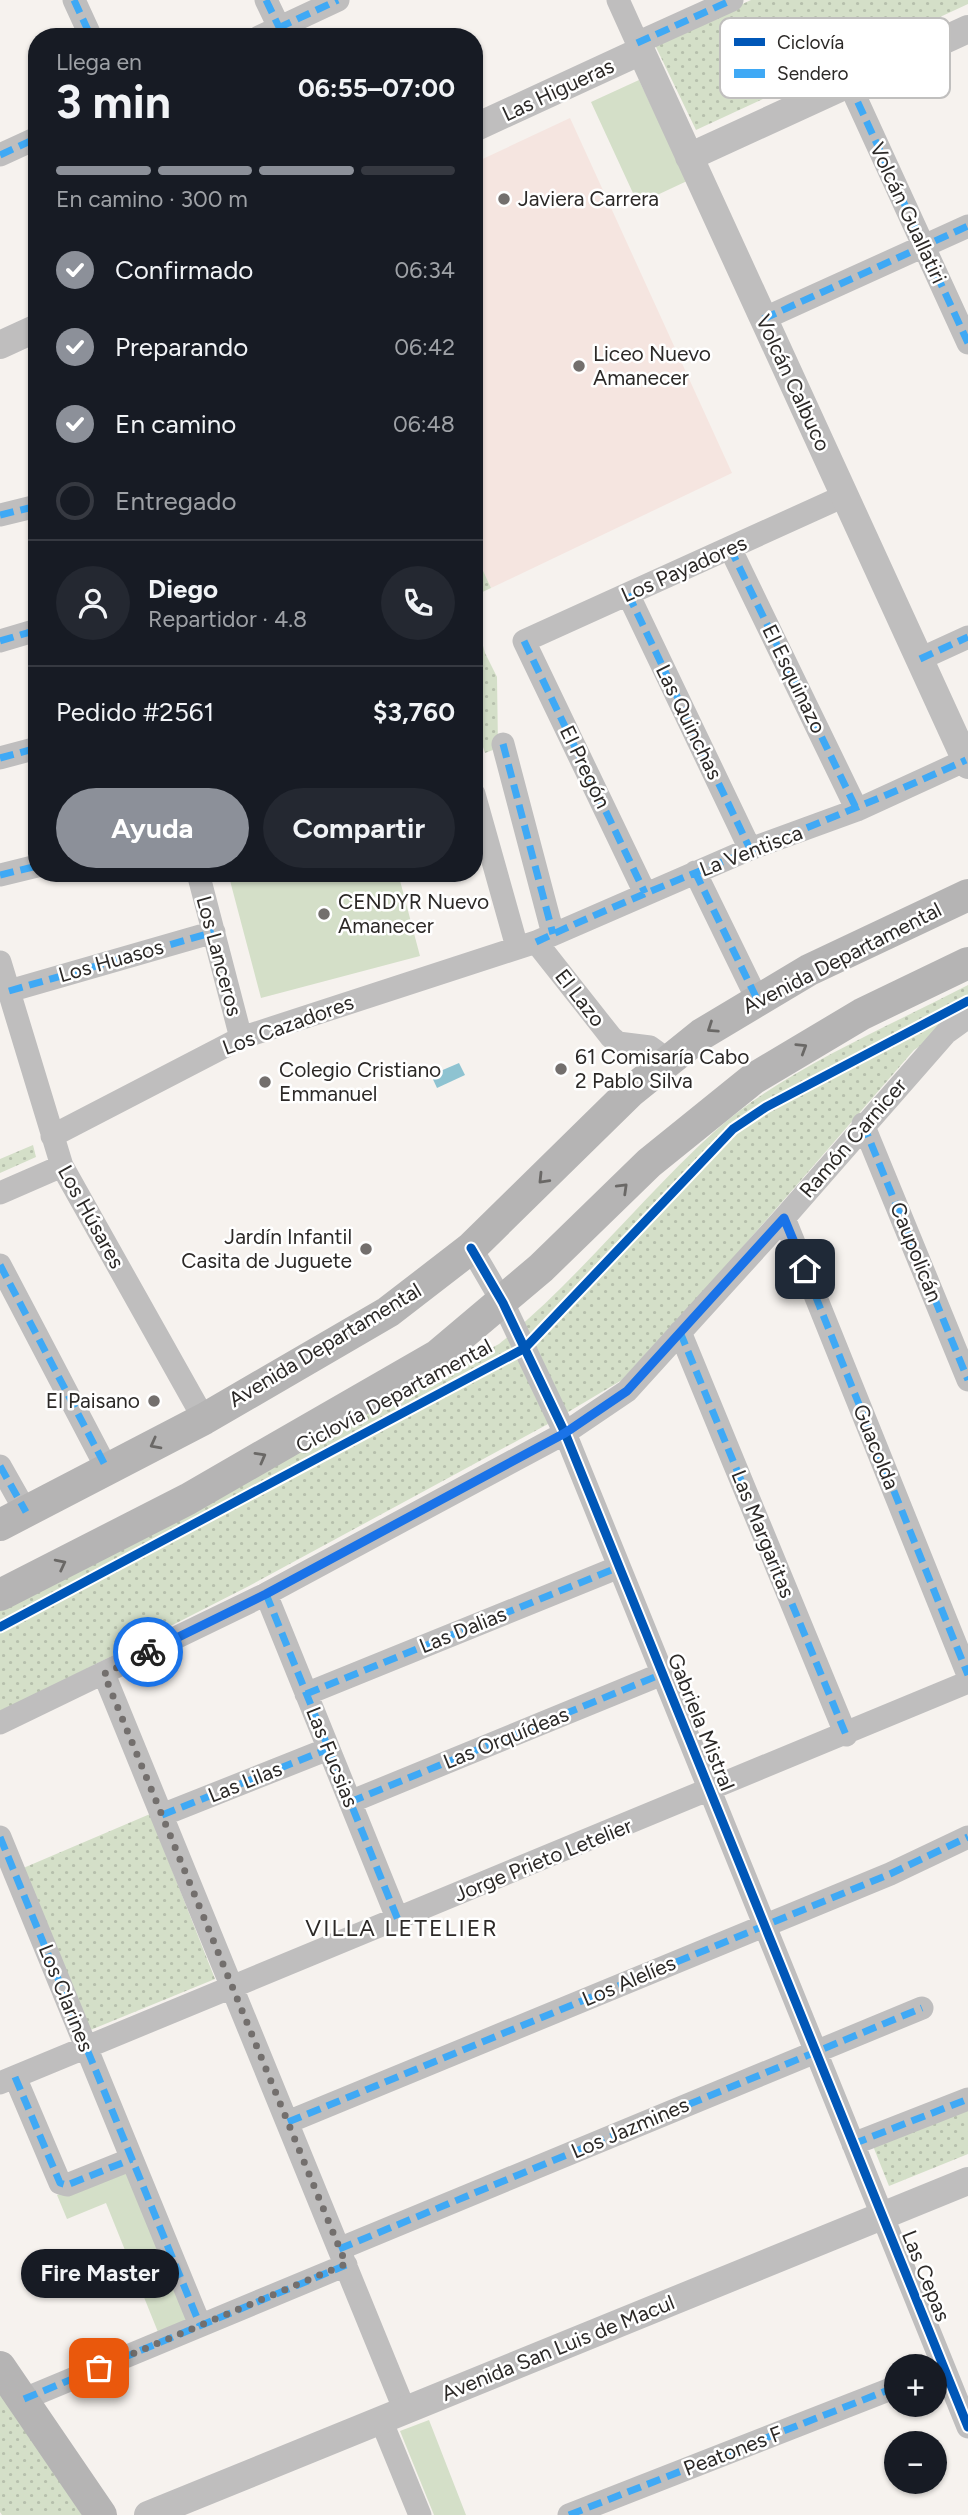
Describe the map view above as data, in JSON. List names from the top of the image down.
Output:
{
  "streets": {
    "main road": ["Avenida Departamental"],
    "street": [
      "Las Higueras",
      "Volcán Guallatiri",
      "Volcán Calbuco",
      "Los Payadores",
      "El Esquinazo",
      "Las Quinchas",
      "El Pregón",
      "La Ventisca",
      "Los Lanceros",
      "Los Huasos",
      "El Lazo",
      "Los Cazadores",
      "Ramón Carnicer",
      "Los Húsares",
      "Caupolicán",
      "Guacolda",
      "Las Margaritas",
      "Las Dalias",
      "Gabriela Mistral",
      "Las Orquídeas",
      "Las Fucsias",
      "Las Lilas",
      "Jorge Prieto Letelier",
      "Los Alelíes",
      "Los Clarines",
      "Los Jazmines",
      "Las Cepas",
      "Avenida San Luis de Macul",
      "Peatones F"
    ],
    "cycle path": ["Ciclovía Departamental"]
  },
  "crossings": [
    ["Las Higueras", "Volcán Calbuco"],
    ["Volcán Calbuco", "Los Payadores"],
    ["Volcán Calbuco", "La Ventisca"],
    ["Los Payadores", "El Esquinazo"],
    ["Los Payadores", "Las Quinchas"],
    ["Los Payadores", "El Pregón"],
    ["El Esquinazo", "La Ventisca"],
    ["Las Quinchas", "La Ventisca"],
    ["El Pregón", "La Ventisca"],
    ["La Ventisca", "El Lazo"],
    ["La Ventisca", "Los Cazadores"],
    ["Los Lanceros", "Los Huasos"],
    ["Los Lanceros", "Los Cazadores"],
    ["Avenida Departamental", "El Lazo"],
    ["Avenida Departamental", "Los Húsares"],
    ["Avenida Departamental", "Gabriela Mistral"],
    ["Los Huasos", "Los Húsares"],
    ["El Lazo", "Los Cazadores"],
    ["Los Cazadores", "Los Húsares"],
    ["Ramón Carnicer", "Caupolicán"],
    ["Ramón Carnicer", "Guacolda"],
    ["Ramón Carnicer", "Las Margaritas"],
    ["Ramón Carnicer", "Gabriela Mistral"],
    ["Ramón Carnicer", "Las Fucsias"],
    ["Las Margaritas", "Jorge Prieto Letelier"],
    ["Las Dalias", "Gabriela Mistral"],
    ["Las Dalias", "Las Fucsias"],
    ["Gabriela Mistral", "Las Orquídeas"],
    ["Gabriela Mistral", "Jorge Prieto Letelier"],
    ["Gabriela Mistral", "Los Alelíes"],
    ["Gabriela Mistral", "Los Jazmines"],
    ["Gabriela Mistral", "Las Cepas"],
    ["Gabriela Mistral", "Avenida San Luis de Macul"],
    ["Las Orquídeas", "Las Fucsias"],
    ["Las Fucsias", "Las Lilas"],
    ["Las Fucsias", "Jorge Prieto Letelier"],
    ["Jorge Prieto Letelier", "Los Clarines"],
    ["Los Clarines", "Los Jazmines"],
    ["Las Cepas", "Avenida San Luis de Macul"]
  ],
  "districts": ["VILLA LETELIER"],
  "places": [
    "Javiera Carrera",
    "Liceo Nuevo Amanecer",
    "CENDYR Nuevo Amanecer",
    "61 Comisaría Cabo 2 Pablo Silva",
    "Colegio Cristiano Emmanuel",
    "Jardín Infantil Casita de Juguete",
    "El Paisano",
    "Fire Master"
  ],
  "legend": ["Ciclovía", "Sendero"],
  "page": {
    "heading": ["3 min", "Llega en", "06:55–07:00"],
    "panel": [
      "Diego",
      "Repartidor · 4.8",
      "Pedido #2561",
      "$3,760"
    ],
    "bar": "En camino · 300 m",
    "list": [
      ["Confirmado", "06:34"],
      ["Preparando", "06:42"],
      ["En camino", "06:48"],
      "Entregado"
    ],
    "buttons": ["Ayuda", "Compartir"],
    "bubble": "Fire Master",
    "map_buttons": ["+", "−"]
  }
}
